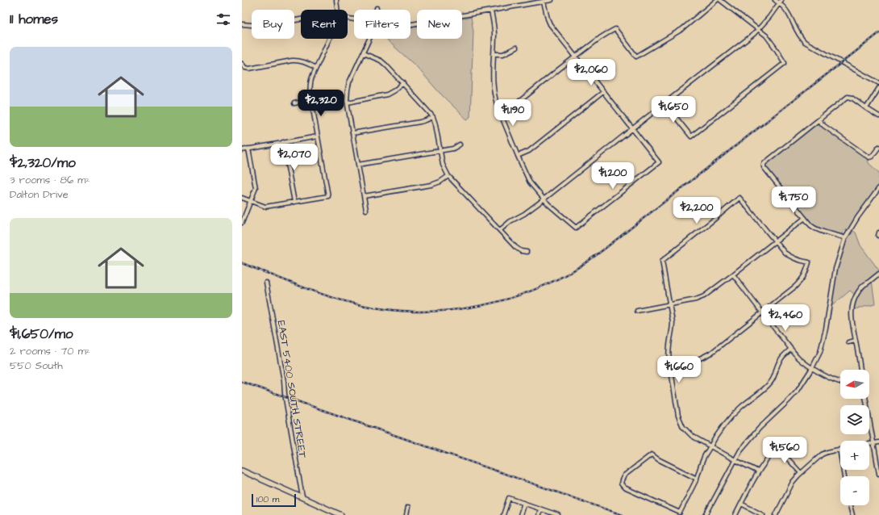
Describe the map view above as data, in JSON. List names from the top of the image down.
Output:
{
  "streets": {
    "street": ["EAST 5400 SOUTH STREET"]
  },
  "scale_bar": "100 m",
  "north": "left",
  "page": {
    "heading": "11 homes",
    "chip": [
      "Buy",
      "Rent",
      "Filters",
      "New"
    ],
    "list": [
      {
        "name": "$2,320/mo",
        "note": "3 rooms · 86 m² · Dalton Drive"
      },
      {
        "name": "$1,650/mo",
        "note": "2 rooms · 70 m² · 550 South"
      }
    ],
    "price": [
      "$2,060",
      "$2,320",
      "$1,650",
      "$1,190",
      "$2,070",
      "$1,200",
      "$1,750",
      "$2,200",
      "$2,460",
      "$1,660",
      "$1,560"
    ],
    "map_buttons": ["+", "−"],
    "scale": "100 m"
  }
}
